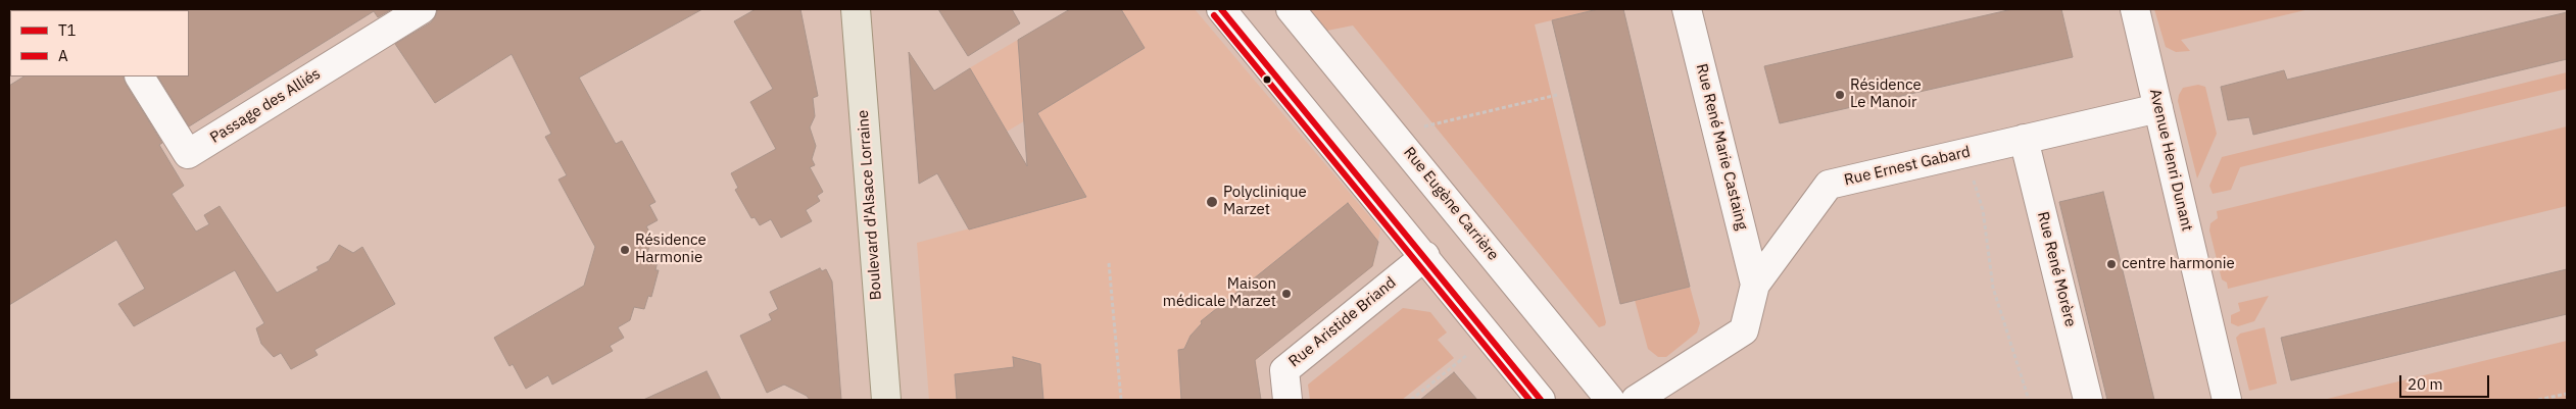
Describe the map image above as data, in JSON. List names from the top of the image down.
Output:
{
  "streets": {
    "main road": ["Boulevard d'Alsace Lorraine"],
    "street": [
      "Passage des Alliés",
      "Rue René Marie Castaing",
      "Avenue Henri Dunant",
      "Rue Ernest Gabard",
      "Rue Eugène Carrière",
      "Rue René Morère",
      "Rue Aristide Briand"
    ]
  },
  "crossings": [
    ["Rue René Marie Castaing", "Rue Ernest Gabard"],
    ["Avenue Henri Dunant", "Rue Ernest Gabard"],
    ["Rue Ernest Gabard", "Rue René Morère"]
  ],
  "places": [
    "Résidence Le Manoir",
    "Polyclinique Marzet",
    "Résidence Harmonie",
    "centre harmonie",
    "Maison médicale Marzet"
  ],
  "lines": ["transit line T1", "transit line A"],
  "legend": ["T1", "A"],
  "scale_bar": "20 m"
}
